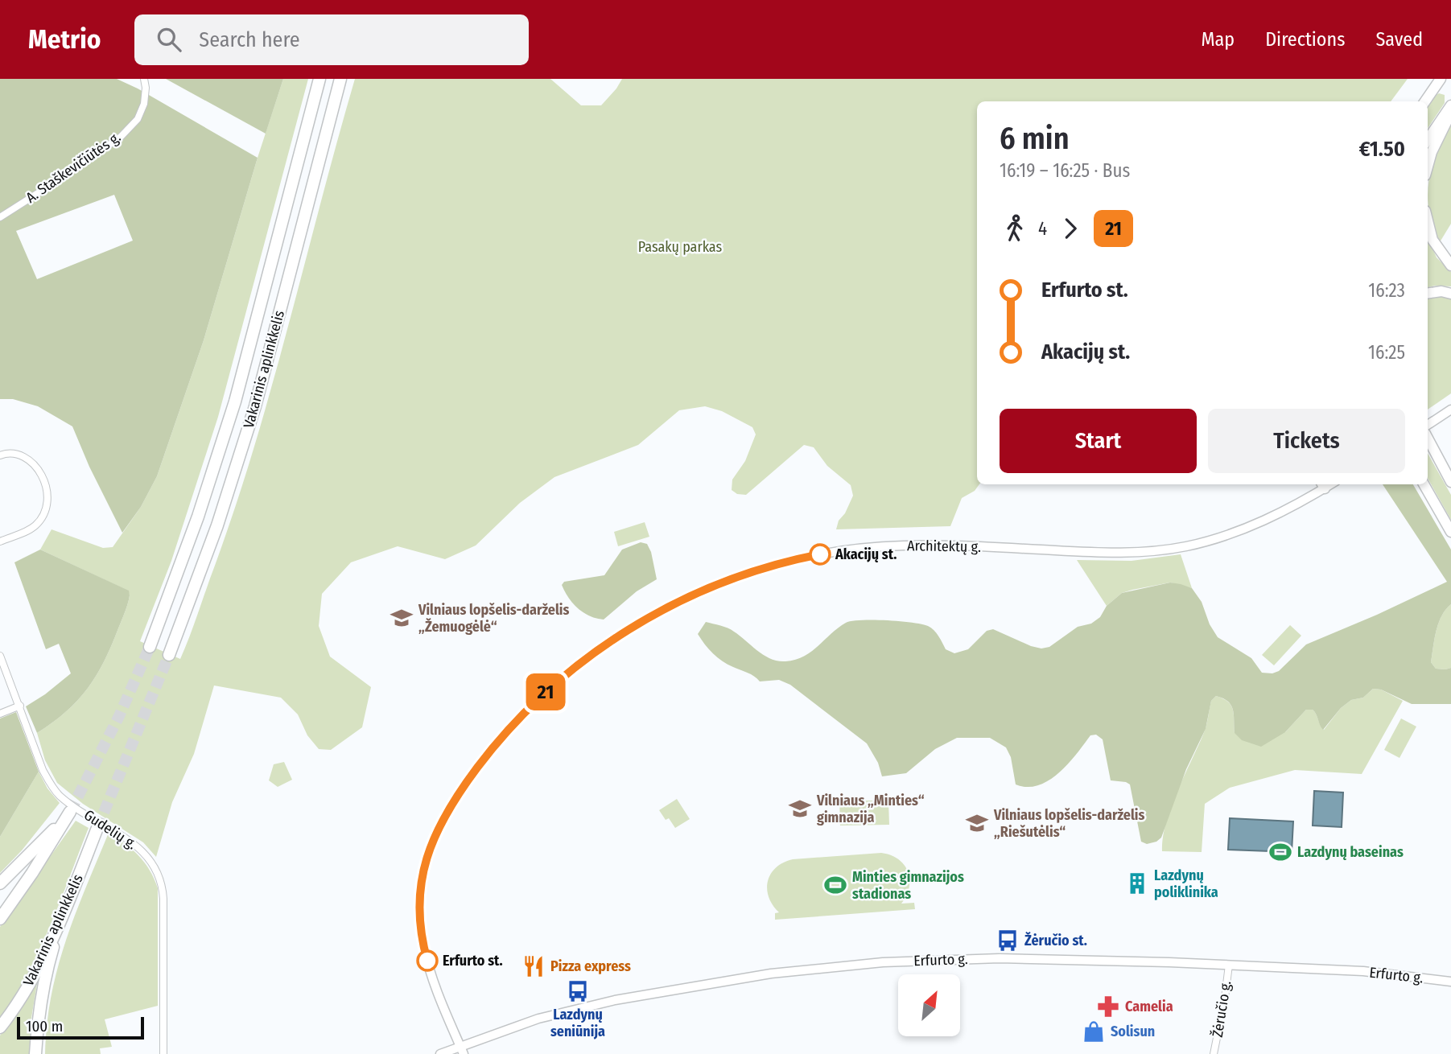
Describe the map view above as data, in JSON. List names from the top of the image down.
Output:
{
  "streets": {
    "highway": ["Vakarinis aplinkkelis"],
    "street": [
      "A. Staškevičiūtės g.",
      "Architektų g.",
      "Gudelių g.",
      "Erfurto g.",
      "Žėručio g."
    ]
  },
  "crossings": [
    ["Architektų g.", "Erfurto g."],
    ["Erfurto g.", "Žėručio g."]
  ],
  "parks": ["Pasakų parkas"],
  "places": {
    "other": ["Akacijų st.", "Erfurto st."],
    "school or university": ["Vilniaus lopšelis-darželis „Žemuogėlė“", "Vilniaus „Minties“ gimnazija", "Vilniaus lopšelis-darželis „Riešutėlis“"],
    "sports": ["Lazdynų baseinas", "Minties gimnazijos stadionas"],
    "building": ["Lazdynų poliklinika"],
    "bus stop": ["Žėručio st.", "Lazdynų seniūnija"],
    "restaurant": ["Pizza express"],
    "pharmacy": ["Camelia"],
    "shop": ["Solisun"]
  },
  "lines": ["bus line 21"],
  "scale_bar": "100 m",
  "north": "top right",
  "page": {
    "header": "Metrio",
    "search": "Search here",
    "nav": ["Map", "Directions", "Saved"],
    "on_map": "21",
    "heading": ["6 min", "16:19 – 16:25 · Bus", "€1.50"],
    "legs": ["4", "21"],
    "list": [
      {
        "name": "Erfurto st.",
        "value": "16:23"
      },
      {
        "name": "Akacijų st.",
        "value": "16:25"
      }
    ],
    "buttons": ["Start", "Tickets"],
    "scale": "100 m"
  }
}
